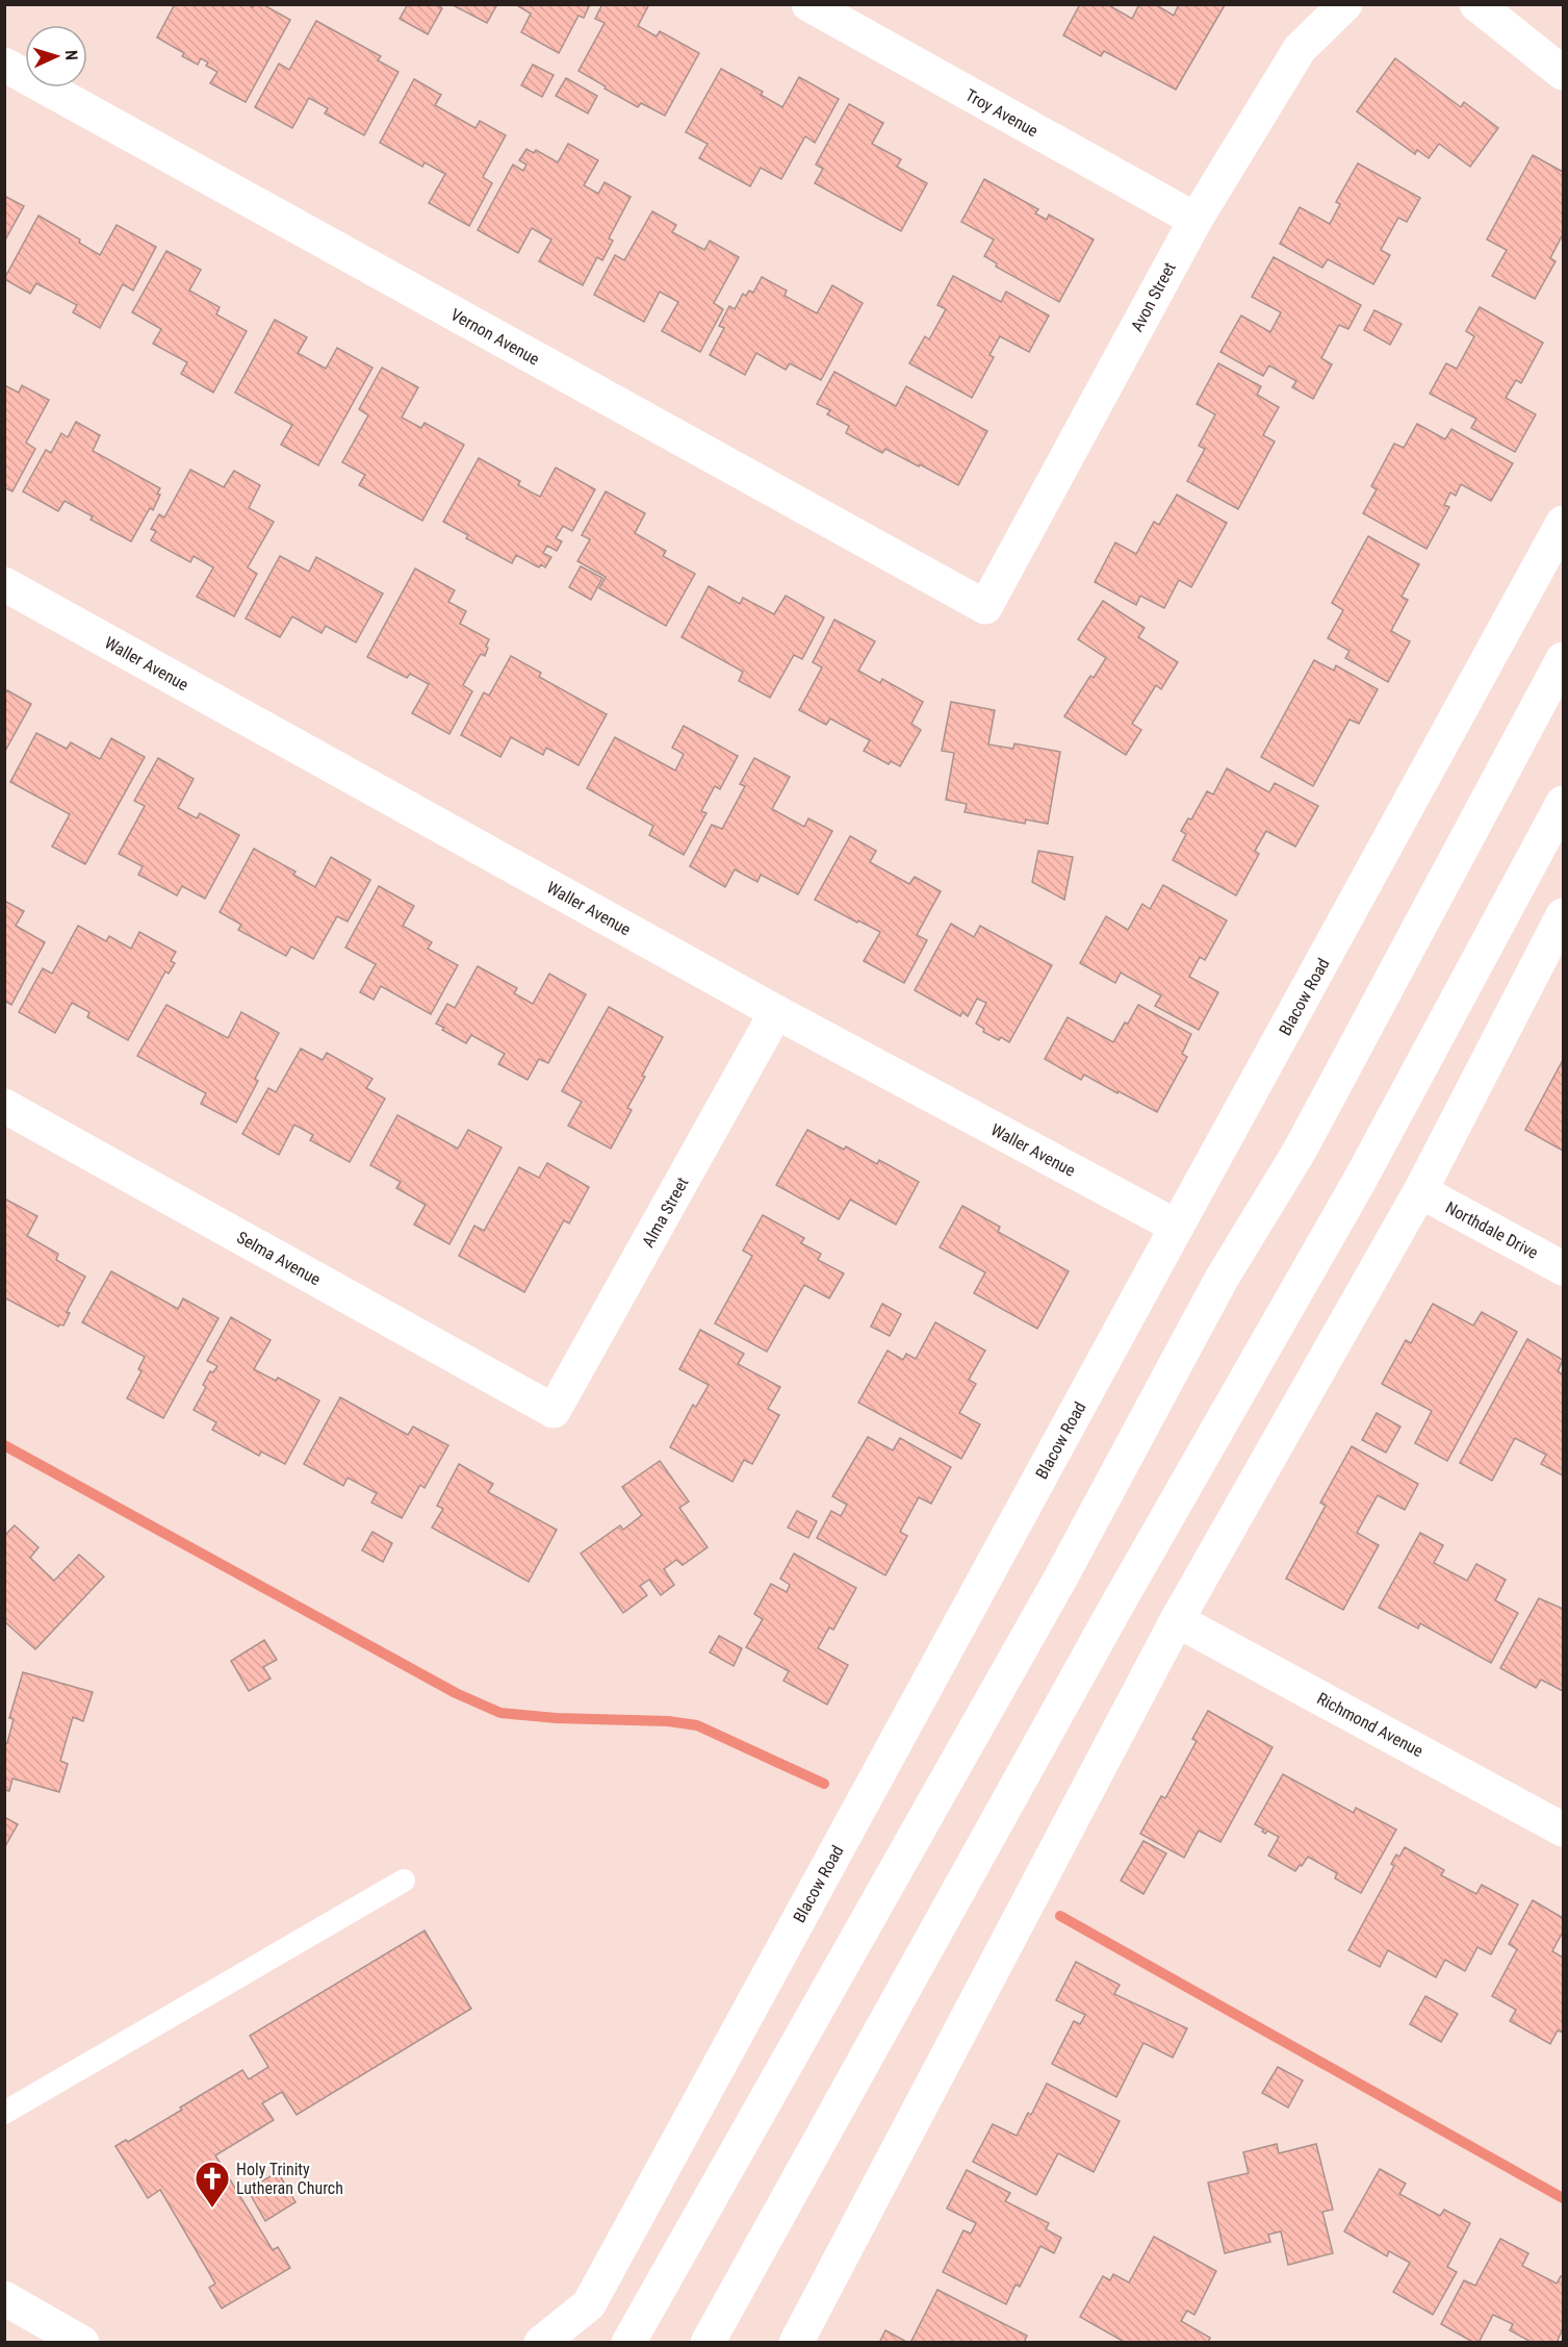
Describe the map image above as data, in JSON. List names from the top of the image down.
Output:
{
  "streets": {
    "street": [
      "Troy Avenue",
      "Avon Street",
      "Vernon Avenue",
      "Waller Avenue",
      "Blacow Road",
      "Alma Street",
      "Northdale Drive",
      "Selma Avenue",
      "Richmond Avenue"
    ]
  },
  "crossings": [
    ["Troy Avenue", "Avon Street"],
    ["Avon Street", "Vernon Avenue"],
    ["Waller Avenue", "Blacow Road"],
    ["Waller Avenue", "Alma Street"],
    ["Alma Street", "Selma Avenue"]
  ],
  "places": {
    "church": ["Holy Trinity Lutheran Church"]
  },
  "north": "right"
}
